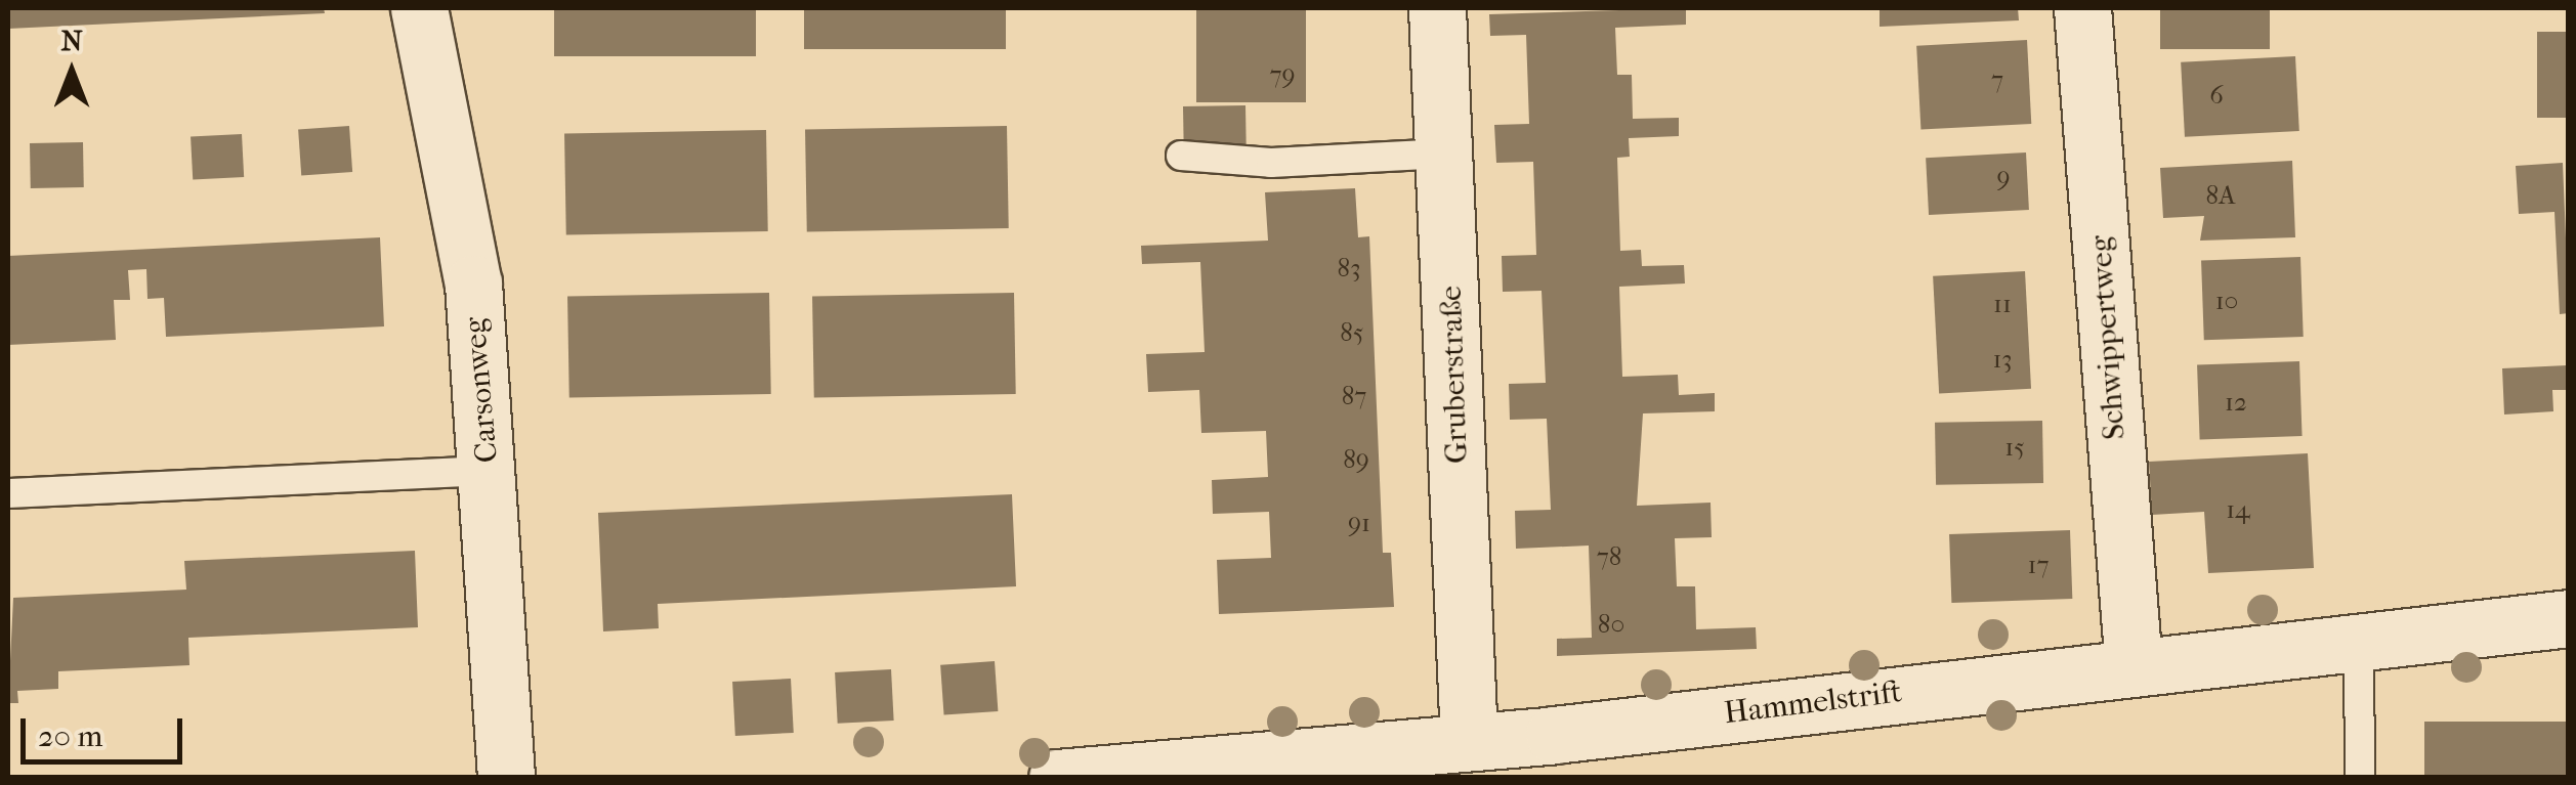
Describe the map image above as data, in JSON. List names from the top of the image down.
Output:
{
  "streets": {
    "street": [
      "Schwippertweg",
      "Gruberstraße",
      "Carsonweg",
      "Hammelstrift"
    ]
  },
  "crossings": [
    ["Schwippertweg", "Hammelstrift"],
    ["Gruberstraße", "Hammelstrift"]
  ],
  "house_numbers": [
    "79",
    "7",
    "6",
    "9",
    "8A",
    "83",
    "10",
    "11",
    "85",
    "13",
    "87",
    "12",
    "15",
    "89",
    "14",
    "91",
    "78",
    "17",
    "80"
  ],
  "scale_bar": "20 m",
  "north": "top"
}
